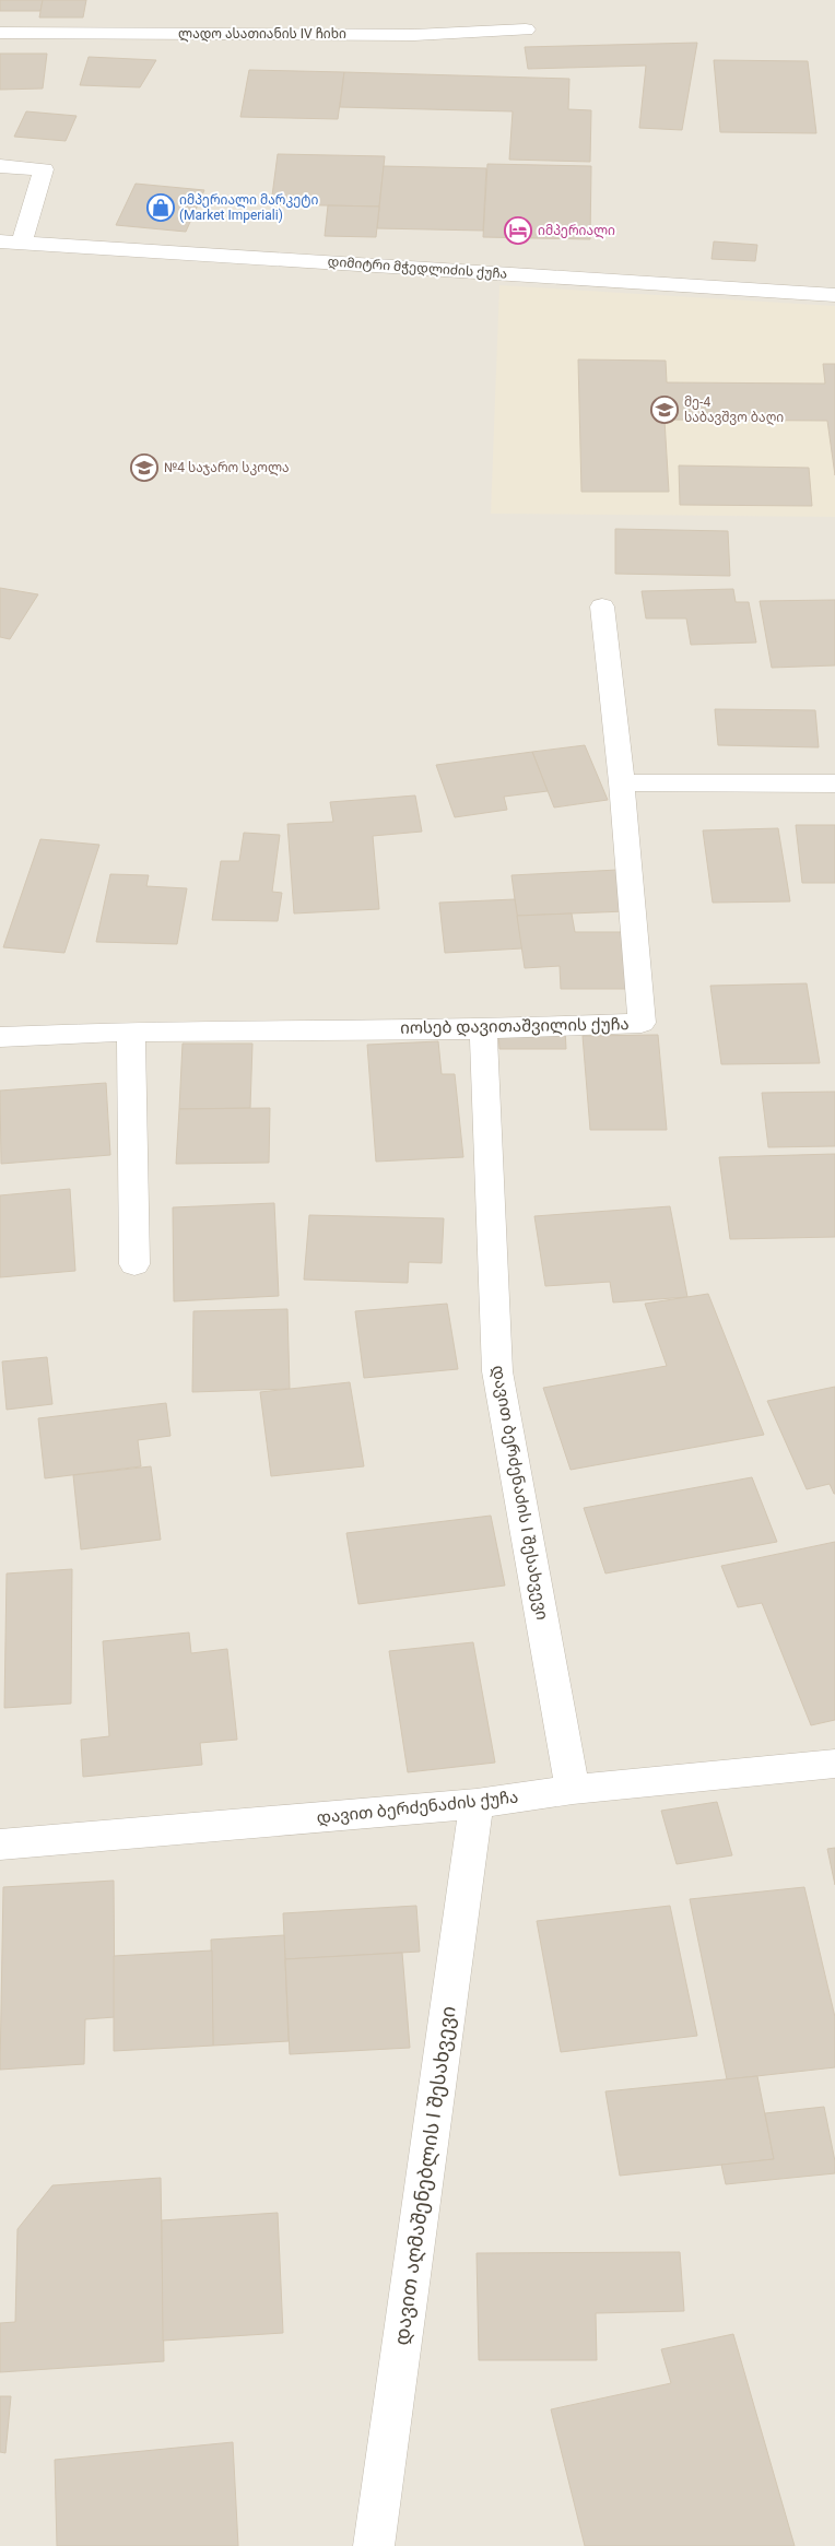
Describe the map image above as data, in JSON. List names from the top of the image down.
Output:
{
  "streets": {
    "street": [
      "ლადო ასათიანის IV ჩიხი",
      "დიმიტრი მჭედლიძის ქუჩა",
      "იოსებ დავითაშვილის ქუჩა",
      "დავით ბერძენაძის I შესახვევი",
      "დავით ბერძენაძის ქუჩა",
      "დავით აღმაშენებლის I შესახვევი"
    ]
  },
  "crossings": [
    ["იოსებ დავითაშვილის ქუჩა", "დავით ბერძენაძის I შესახვევი"],
    ["დავით ბერძენაძის I შესახვევი", "დავით ბერძენაძის ქუჩა"],
    ["დავით ბერძენაძის ქუჩა", "დავით აღმაშენებლის I შესახვევი"]
  ],
  "places": {
    "shop": ["იმპერიალი მარკეტი (Market Imperiali)"],
    "hotel": ["იმპერიალი"],
    "school or university": ["მე-4 საბავშვო ბაღი", "№4 საჯარო სკოლა"]
  }
}
